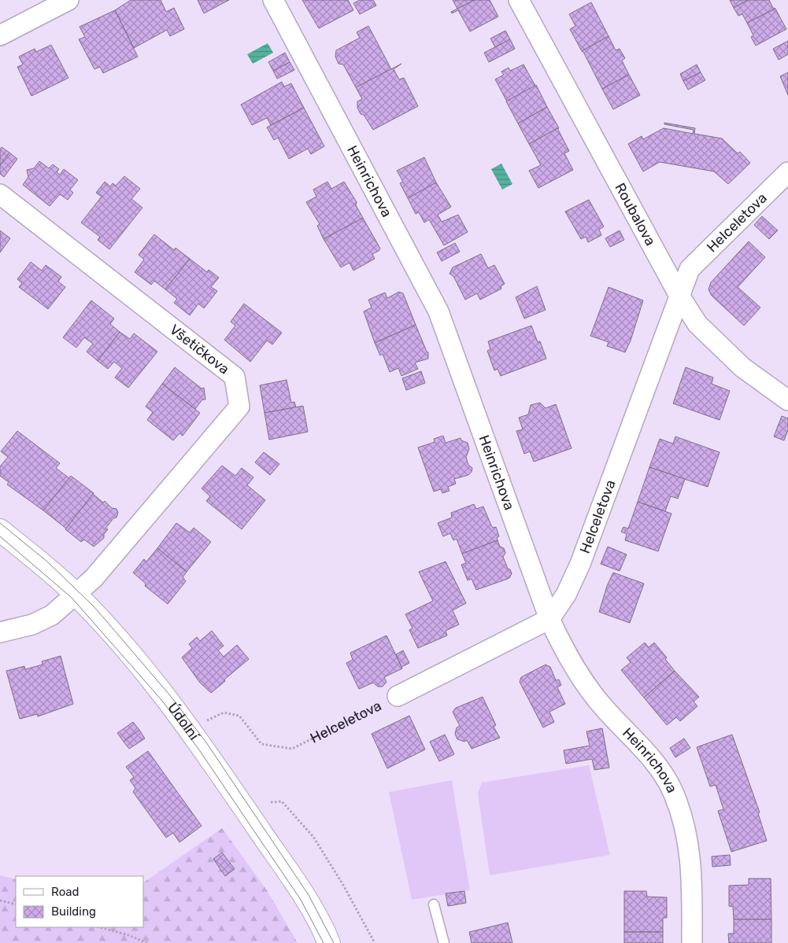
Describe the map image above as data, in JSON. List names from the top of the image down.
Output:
{
  "streets": {
    "street": [
      "Heinrichova",
      "Roubalova",
      "Helceletova",
      "Všetičkova",
      "Údolní"
    ]
  },
  "crossings": [
    ["Heinrichova", "Helceletova"],
    ["Roubalova", "Helceletova"],
    ["Všetičkova", "Údolní"]
  ],
  "legend": ["Road", "Building"]
}
